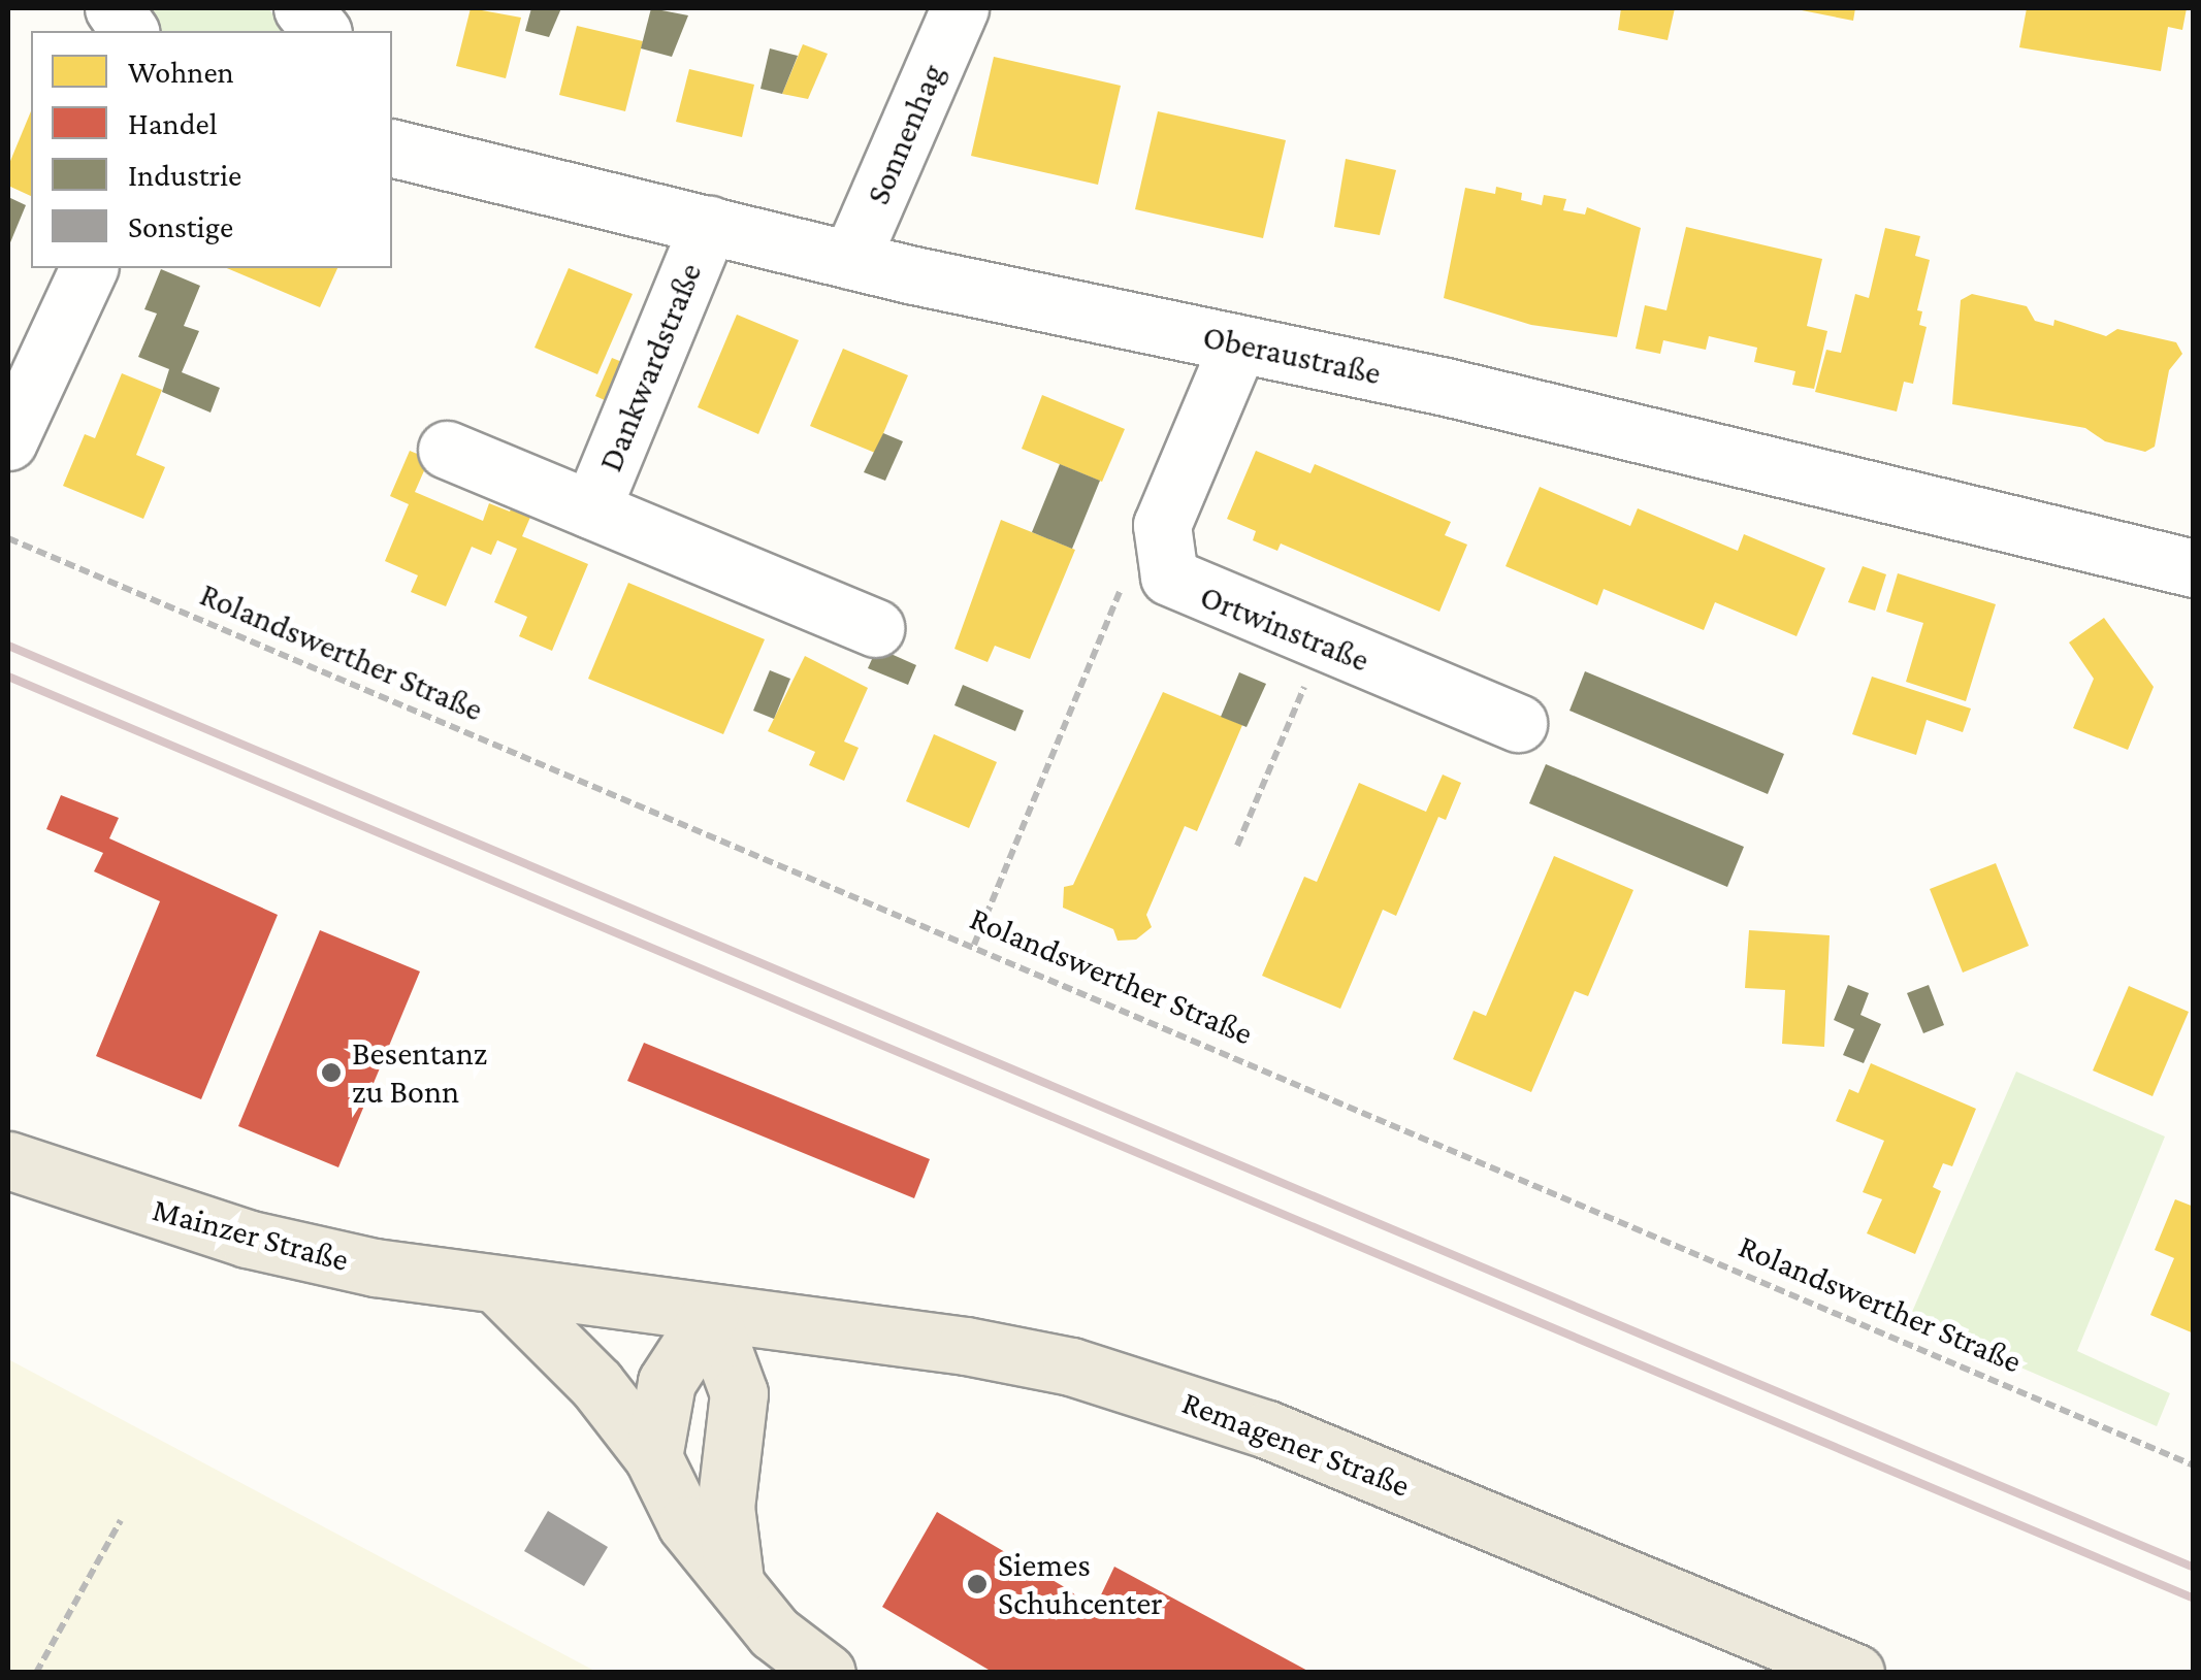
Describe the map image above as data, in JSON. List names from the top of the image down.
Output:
{
  "streets": {
    "main road": ["Mainzer Straße", "Remagener Straße"],
    "street": [
      "Sonnenhag",
      "Oberaustraße",
      "Dankwardstraße",
      "Ortwinstraße"
    ],
    "path": ["Rolandswerther Straße"]
  },
  "crossings": [
    ["Sonnenhag", "Oberaustraße"],
    ["Oberaustraße", "Dankwardstraße"],
    ["Mainzer Straße", "Remagener Straße"]
  ],
  "places": ["Besentanz zu Bonn", "Siemes Schuhcenter"],
  "legend": [
    "Wohnen",
    "Handel",
    "Industrie",
    "Sonstige"
  ]
}
